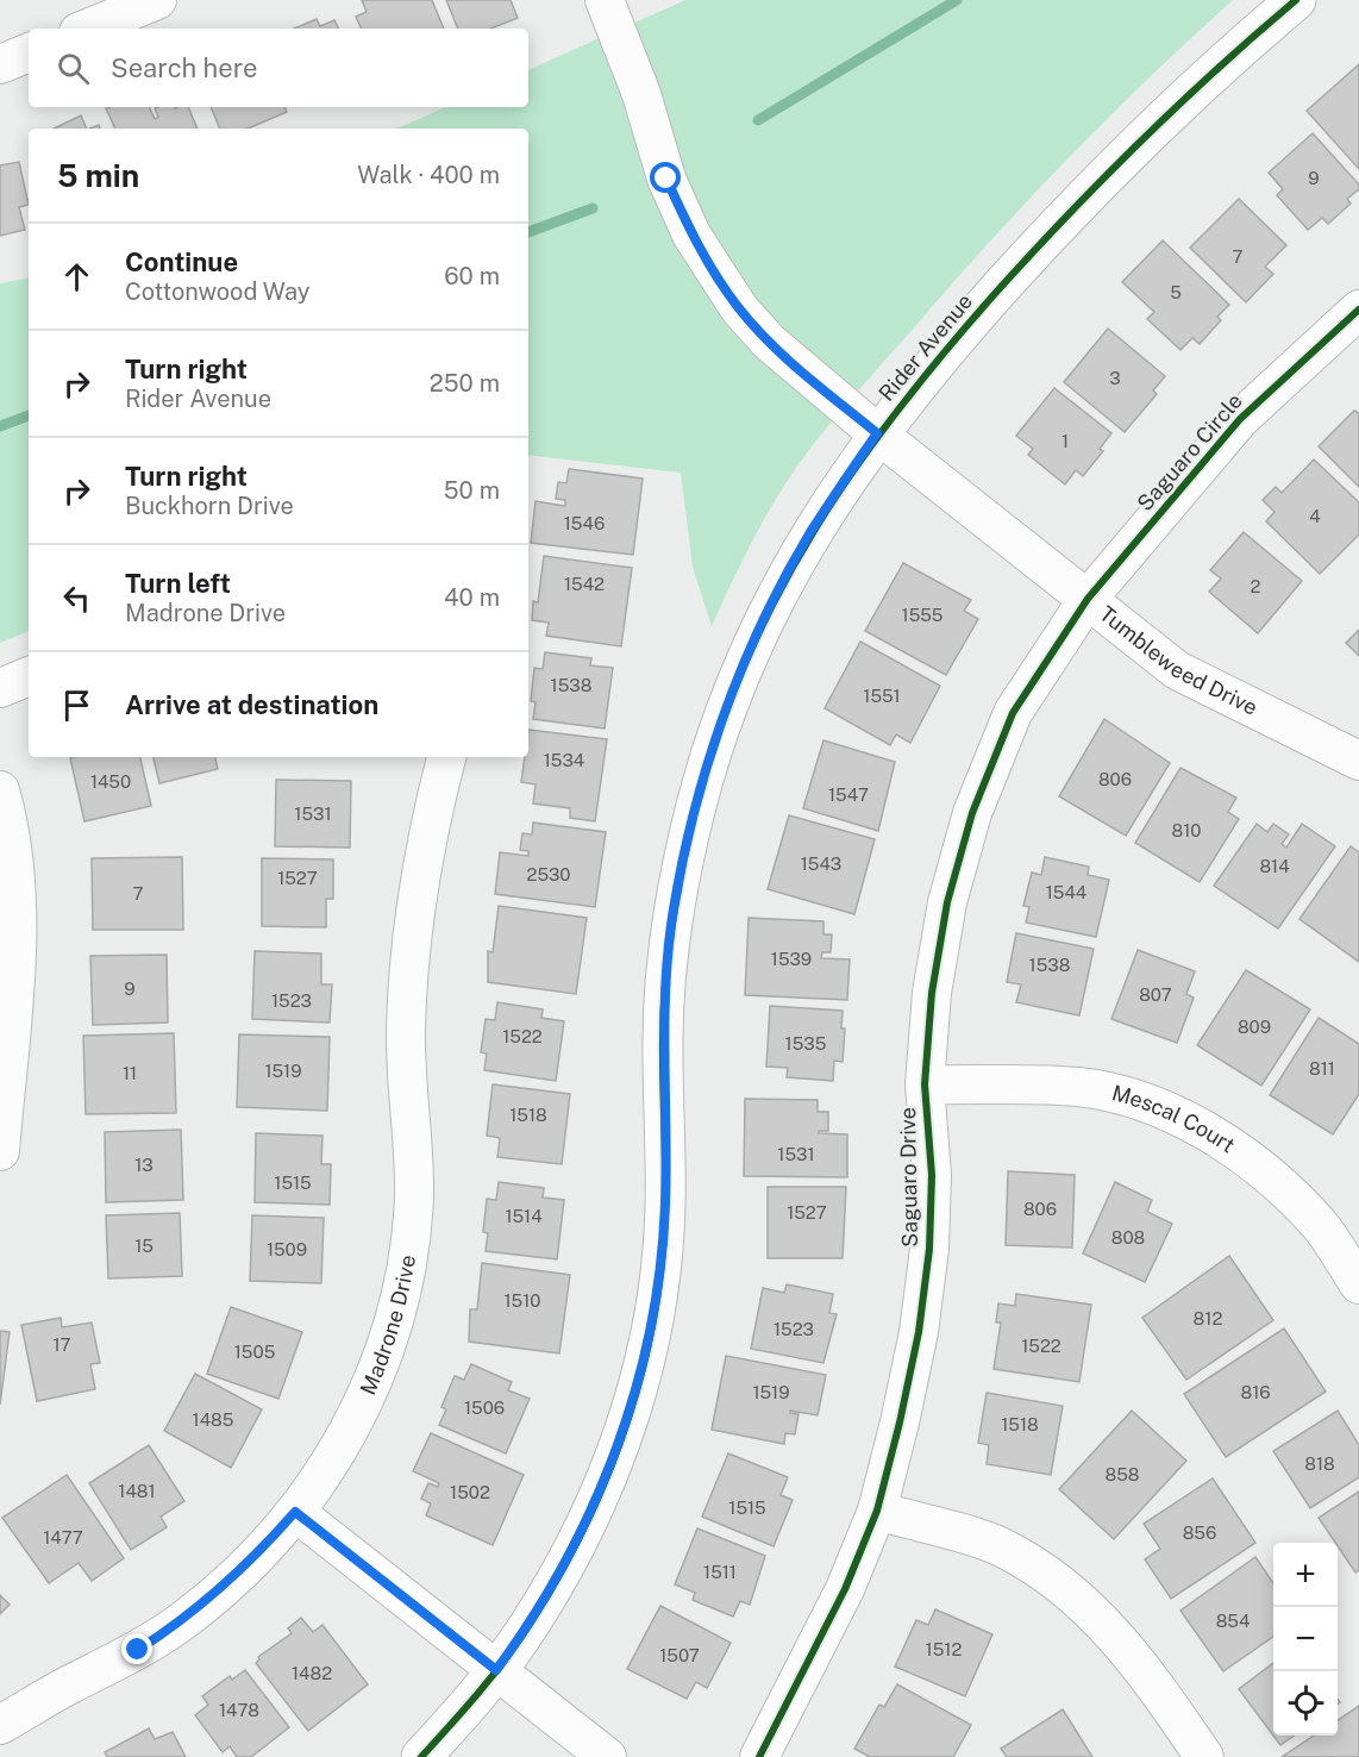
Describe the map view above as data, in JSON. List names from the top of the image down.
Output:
{
  "streets": {
    "street": [
      "Rider Avenue",
      "Saguaro Circle",
      "Tumbleweed Drive",
      "Mescal Court",
      "Saguaro Drive",
      "Madrone Drive"
    ]
  },
  "crossings": [
    ["Rider Avenue", "Tumbleweed Drive"],
    ["Saguaro Circle", "Tumbleweed Drive"],
    ["Saguaro Circle", "Saguaro Drive"],
    ["Tumbleweed Drive", "Saguaro Drive"],
    ["Mescal Court", "Saguaro Drive"]
  ],
  "house_numbers": [
    "9",
    "7",
    "5",
    "3",
    "1",
    "4",
    "1546",
    "1542",
    "2",
    "1555",
    "1538",
    "1551",
    "1534",
    "806",
    "1450",
    "1547",
    "1531",
    "810",
    "1543",
    "814",
    "2530",
    "1527",
    "1544",
    "7",
    "1539",
    "1538",
    "9",
    "807",
    "1523",
    "809",
    "1522",
    "1535",
    "811",
    "1519",
    "11",
    "1518",
    "1531",
    "13",
    "1515",
    "806",
    "1527",
    "1514",
    "808",
    "15",
    "1509",
    "1510",
    "812",
    "1523",
    "17",
    "1522",
    "1505",
    "1519",
    "816",
    "1506",
    "1485",
    "1518",
    "818",
    "858",
    "1481",
    "1502",
    "1515",
    "856",
    "1477",
    "1511",
    "854",
    "1512",
    "1507",
    "1482",
    "1478"
  ],
  "page": {
    "search": "Search here",
    "heading": ["5 min", "Walk · 400 m"],
    "list": [
      ["Continue", "Cottonwood Way", "60 m"],
      ["Turn right", "Rider Avenue", "250 m"],
      ["Turn right", "Buckhorn Drive", "50 m"],
      ["Turn left", "Madrone Drive", "40 m"],
      "Arrive at destination"
    ],
    "map_buttons": ["+", "−"]
  }
}
